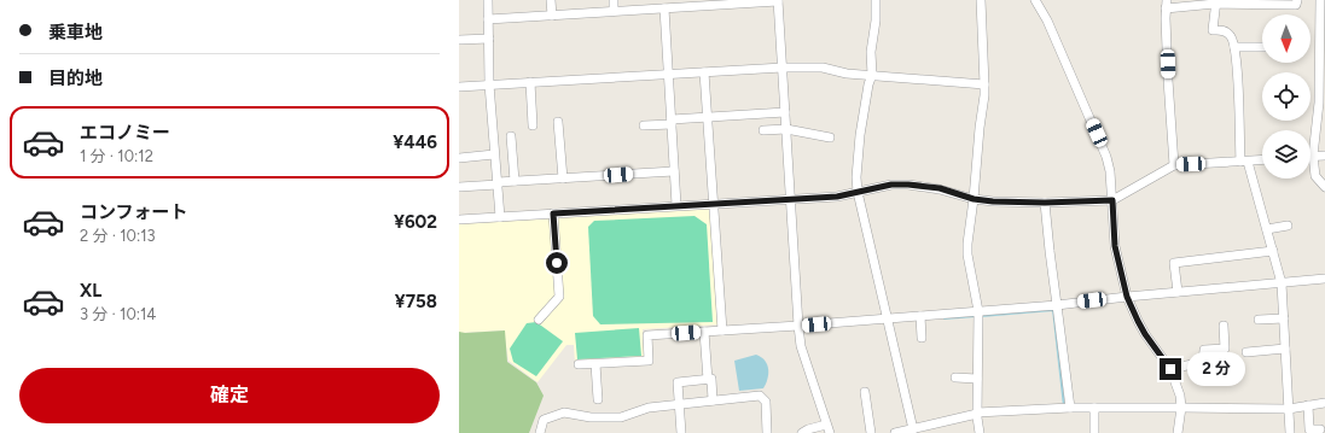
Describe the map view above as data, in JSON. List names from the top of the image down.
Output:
{
  "north": "bottom",
  "page": {
    "banner": ["乗車地", "目的地"],
    "list": [
      {
        "name": "エコノミー",
        "note": "1 分 · 10:12",
        "value": "¥446"
      },
      {
        "name": "コンフォート",
        "note": "2 分 · 10:13",
        "value": "¥602"
      },
      {
        "name": "XL",
        "note": "3 分 · 10:14",
        "value": "¥758"
      }
    ],
    "bubble": "2 分",
    "buttons": "確定"
  }
}
